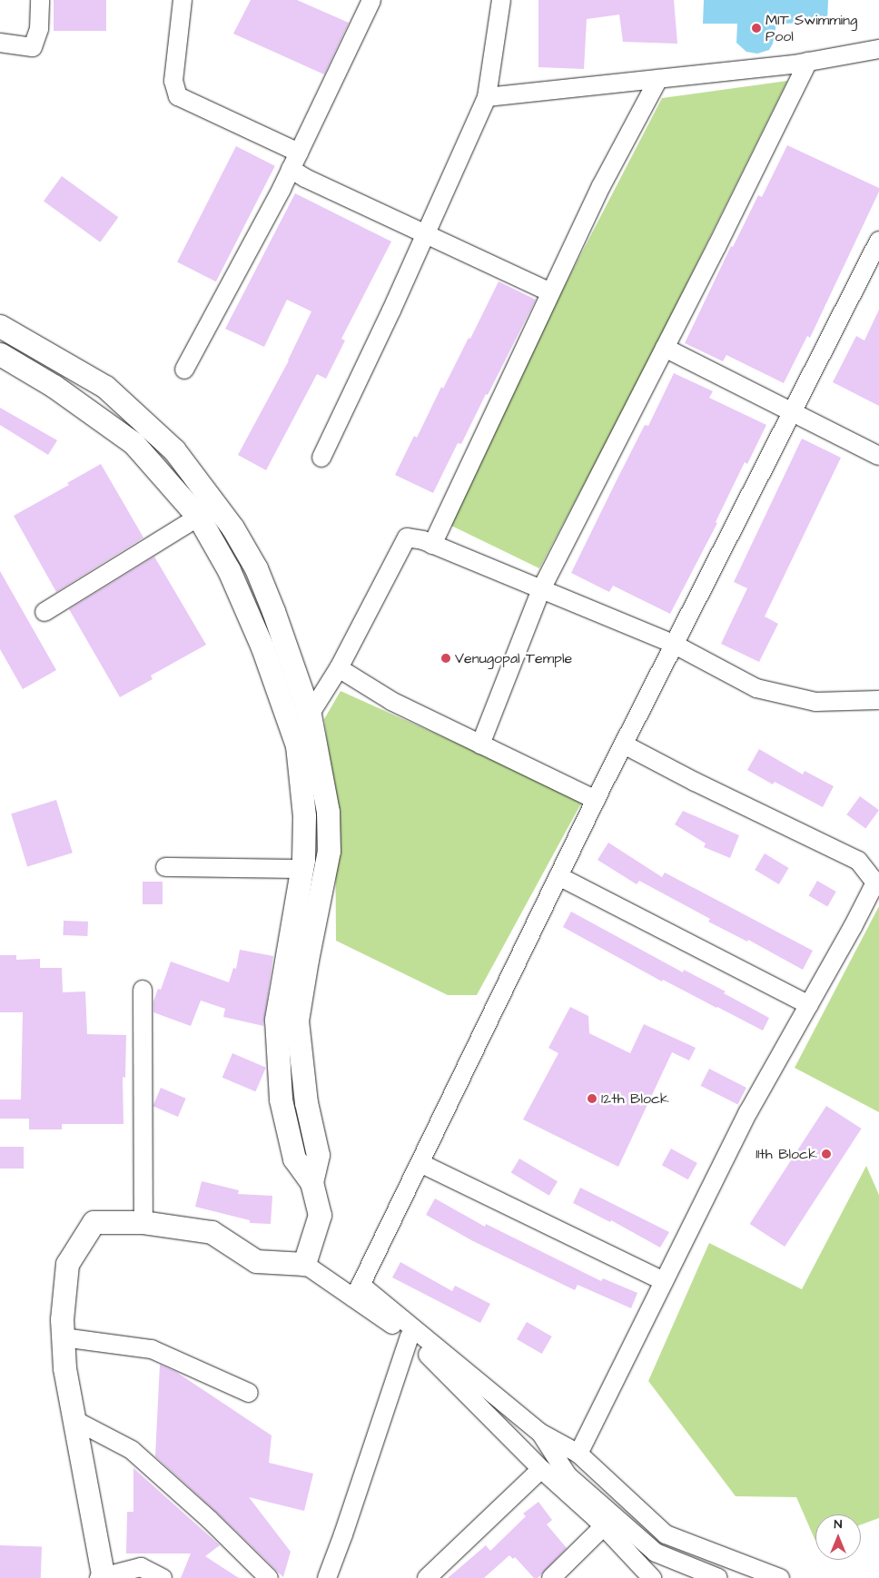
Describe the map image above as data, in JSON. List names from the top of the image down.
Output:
{
  "places": [
    "MIT Swimming Pool",
    "Venugopal Temple",
    "12th Block",
    "11th Block"
  ],
  "north": "top"
}
